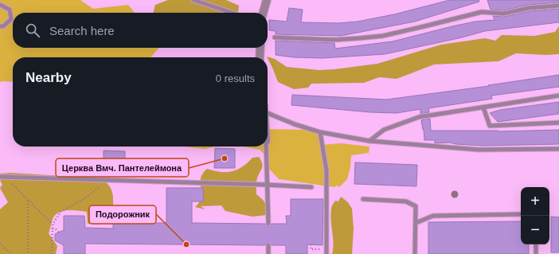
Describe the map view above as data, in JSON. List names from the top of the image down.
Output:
{
  "places": ["Церква Вмч. Пантелеймона", "Подорожник"],
  "page": {
    "search": "Search here",
    "heading": ["Nearby", "0 results"],
    "map_buttons": ["+", "−"]
  }
}
